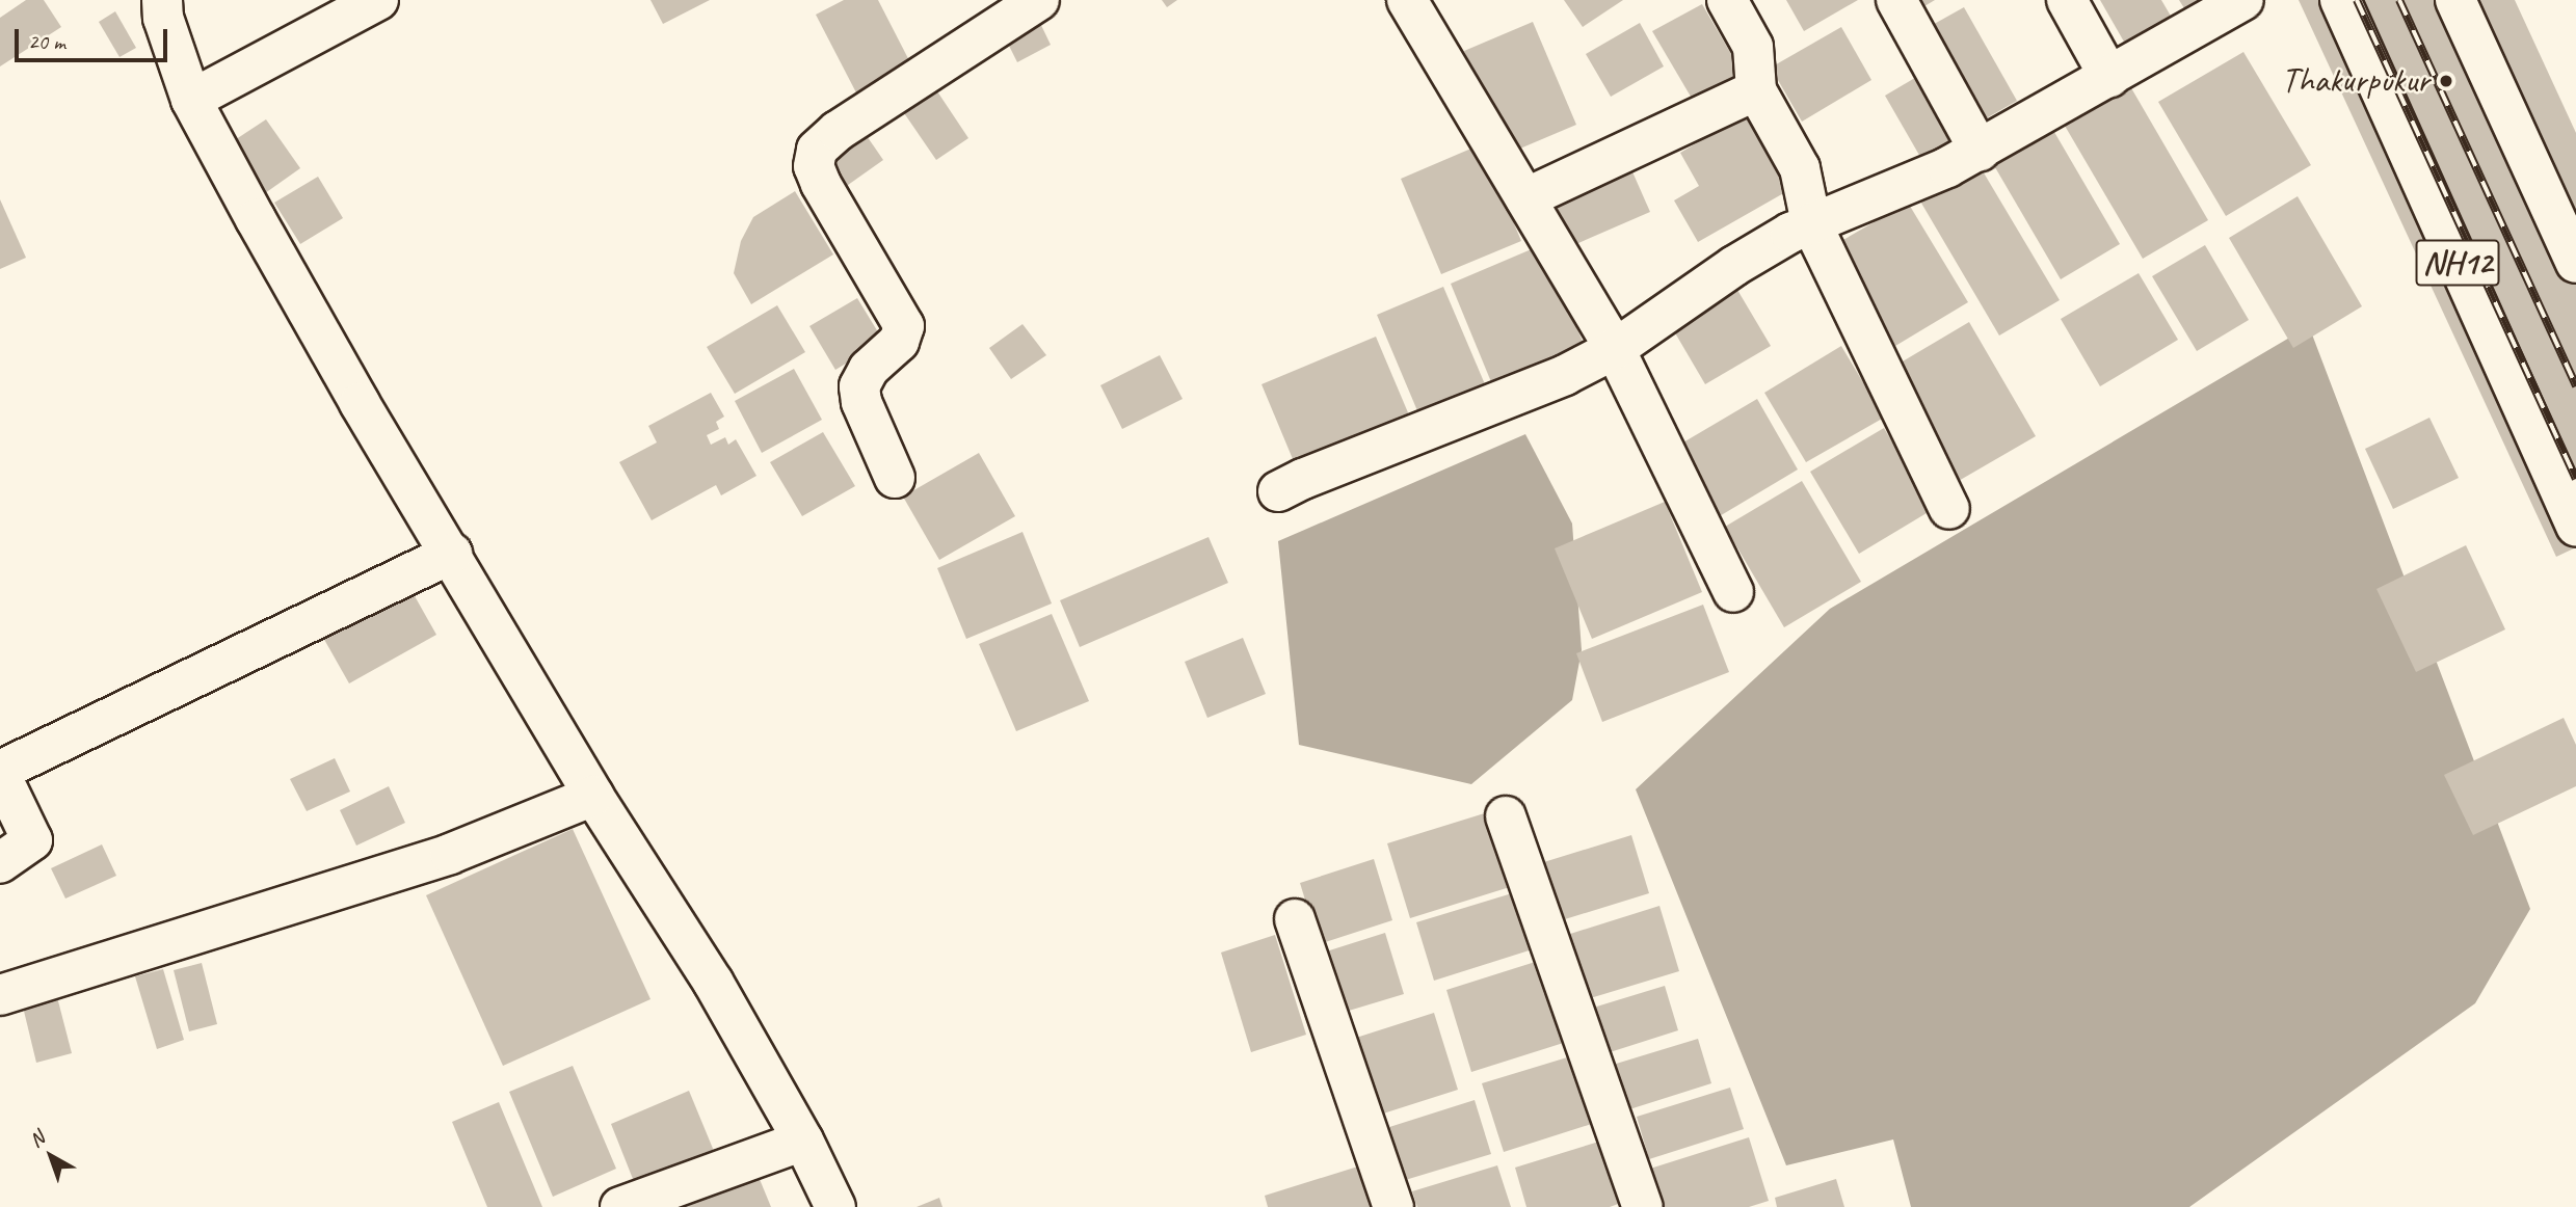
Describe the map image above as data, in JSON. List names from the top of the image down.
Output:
{
  "streets": {
    "main road": ["NH12"]
  },
  "places": ["Thakurpukur"],
  "scale_bar": "20 m",
  "north": "top left"
}
